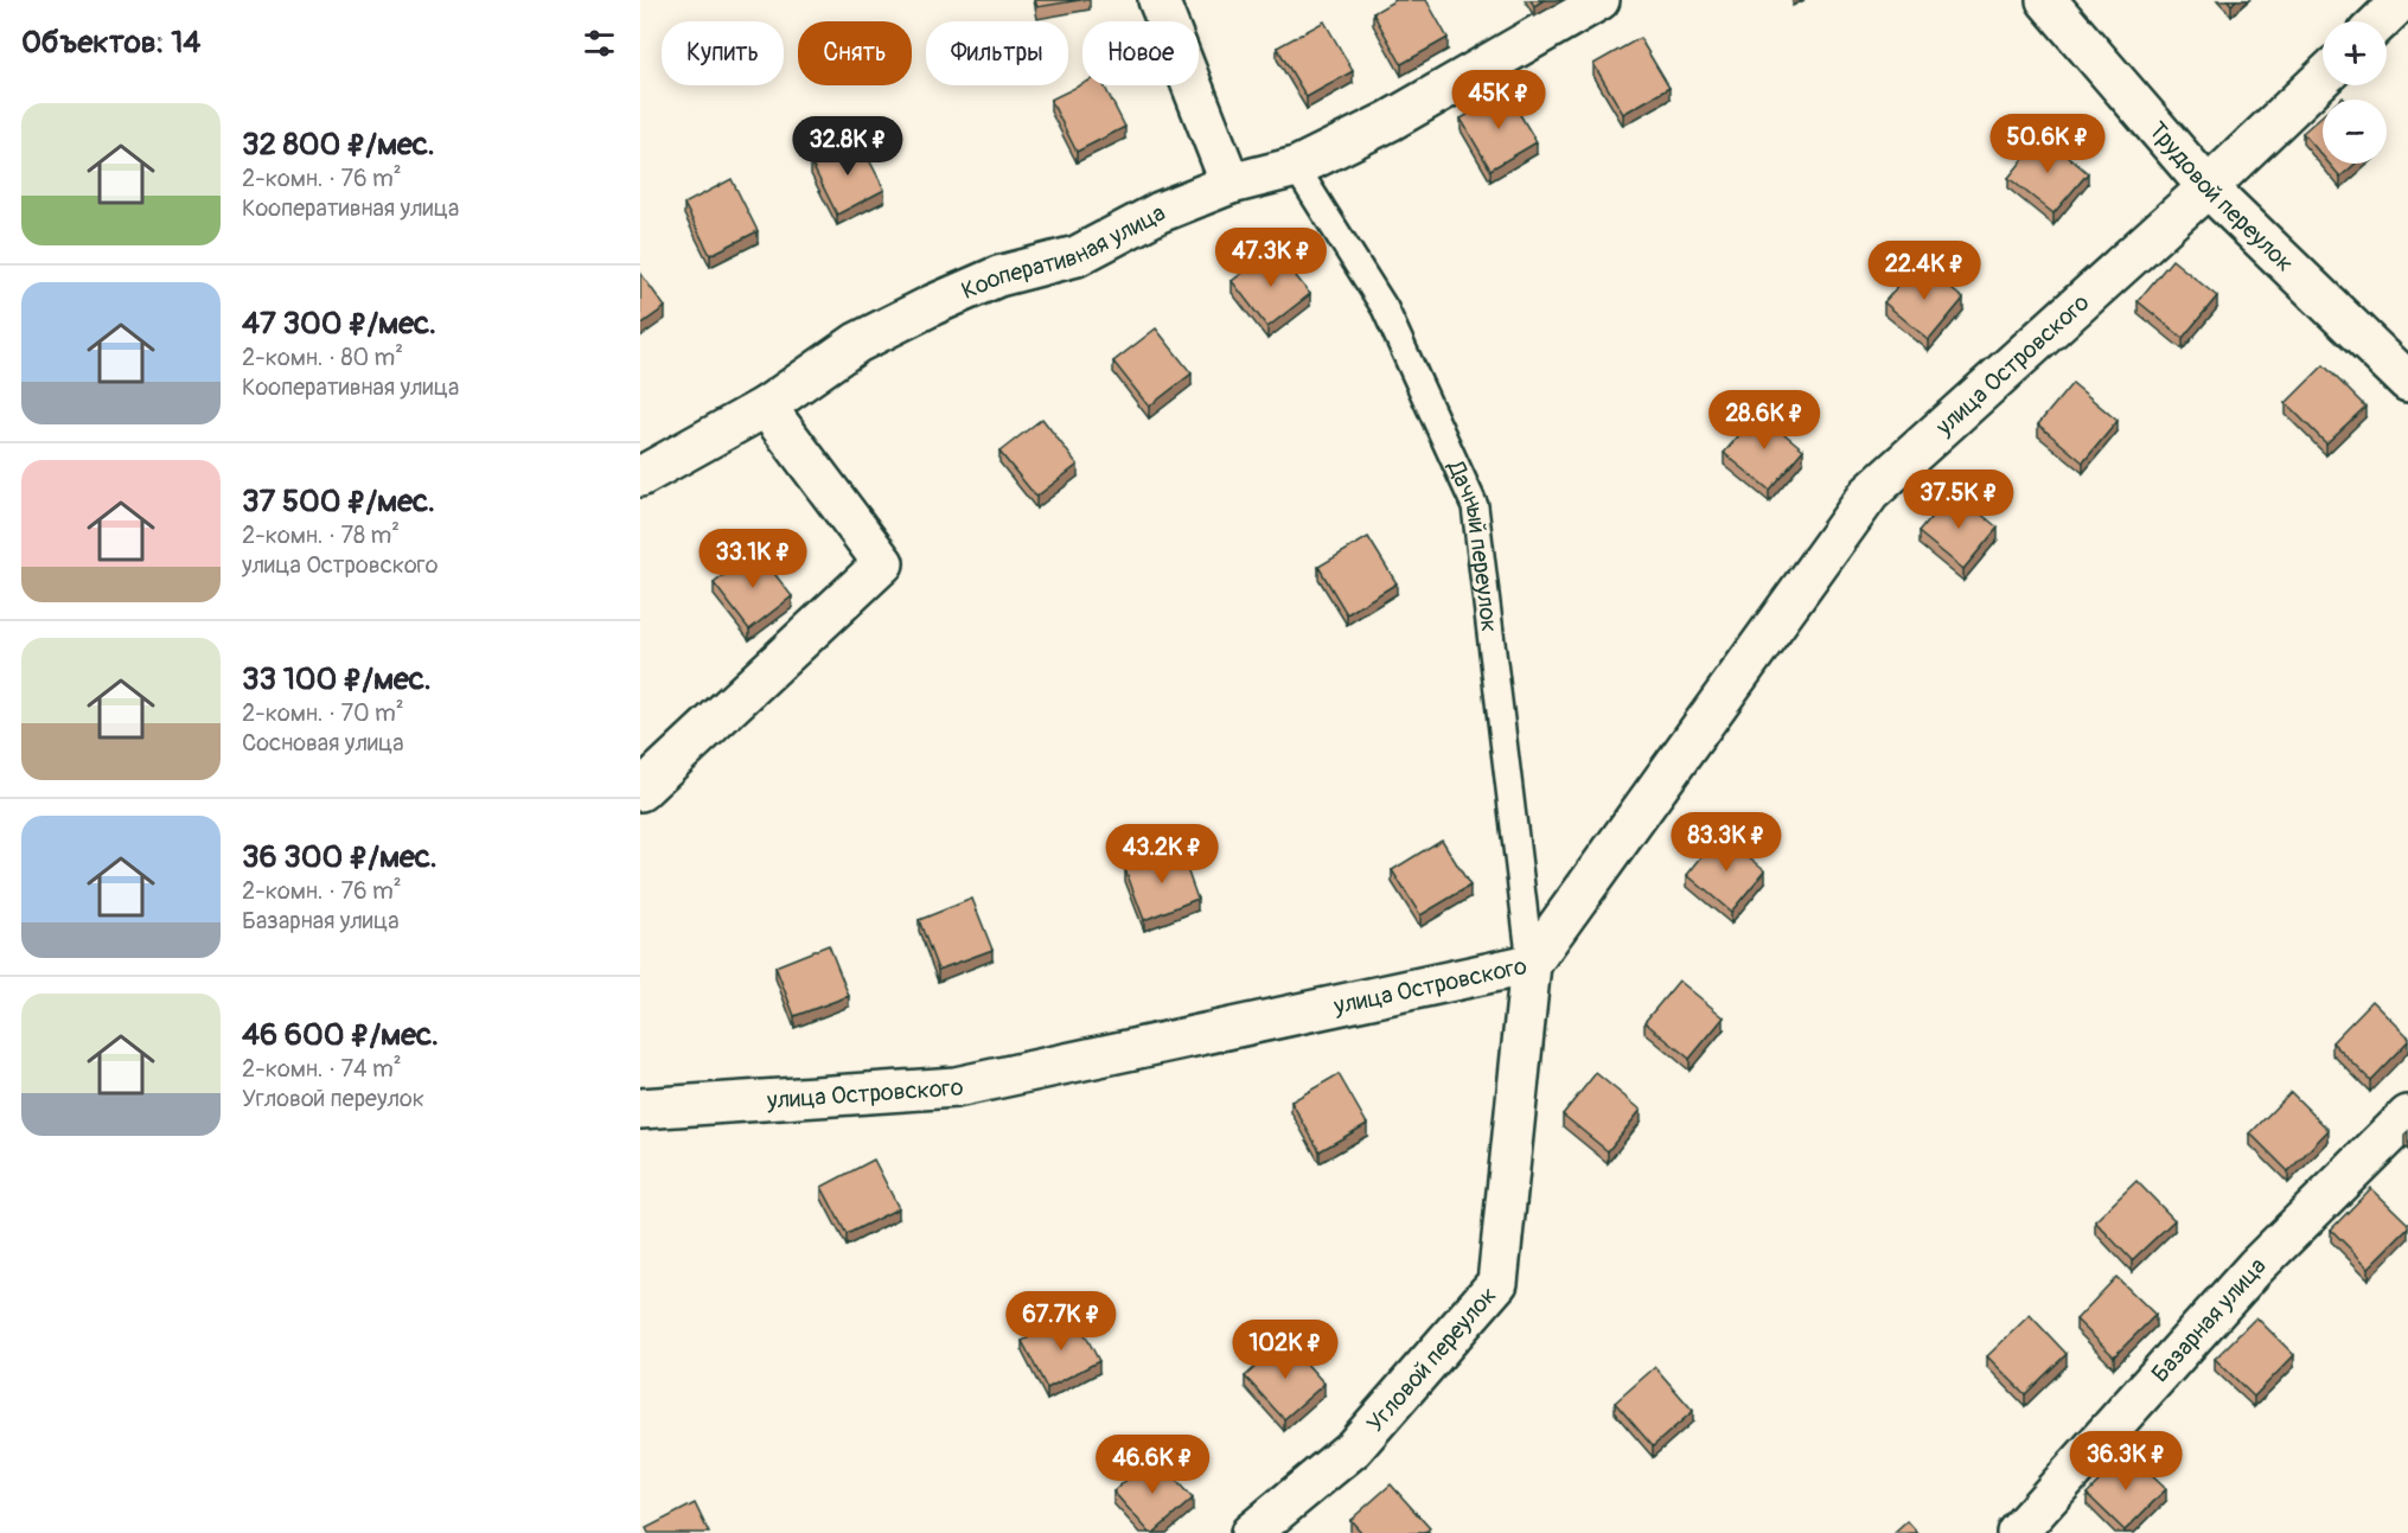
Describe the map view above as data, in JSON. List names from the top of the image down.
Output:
{
  "streets": {
    "street": [
      "Трудовой переулок",
      "Кооперативная улица",
      "улица Островского",
      "Базарная улица",
      "Угловой переулок"
    ],
    "lane": ["Дачный переулок"]
  },
  "crossings": [
    ["Трудовой переулок", "улица Островского"],
    ["Кооперативная улица", "Дачный переулок"],
    ["улица Островского", "Дачный переулок"],
    ["улица Островского", "Угловой переулок"],
    ["Дачный переулок", "Угловой переулок"]
  ],
  "page": {
    "heading": "Объектов: 14",
    "map_buttons": ["+", "−"],
    "chip": [
      "Купить",
      "Снять",
      "Фильтры",
      "Новое"
    ],
    "price": [
      "45K ₽",
      "50.6K ₽",
      "32.8K ₽",
      "47.3K ₽",
      "22.4K ₽",
      "28.6K ₽",
      "37.5K ₽",
      "33.1K ₽",
      "83.3K ₽",
      "43.2K ₽",
      "67.7K ₽",
      "102K ₽",
      "36.3K ₽",
      "46.6K ₽"
    ],
    "list": [
      {
        "name": "32 800 ₽/мес.",
        "note": "2-комн. · 76 m² · Кооперативная улица"
      },
      {
        "name": "47 300 ₽/мес.",
        "note": "2-комн. · 80 m² · Кооперативная улица"
      },
      {
        "name": "37 500 ₽/мес.",
        "note": "2-комн. · 78 m² · улица Островского"
      },
      {
        "name": "33 100 ₽/мес.",
        "note": "2-комн. · 70 m² · Сосновая улица"
      },
      {
        "name": "36 300 ₽/мес.",
        "note": "2-комн. · 76 m² · Базарная улица"
      },
      {
        "name": "46 600 ₽/мес.",
        "note": "2-комн. · 74 m² · Угловой переулок"
      }
    ]
  }
}
